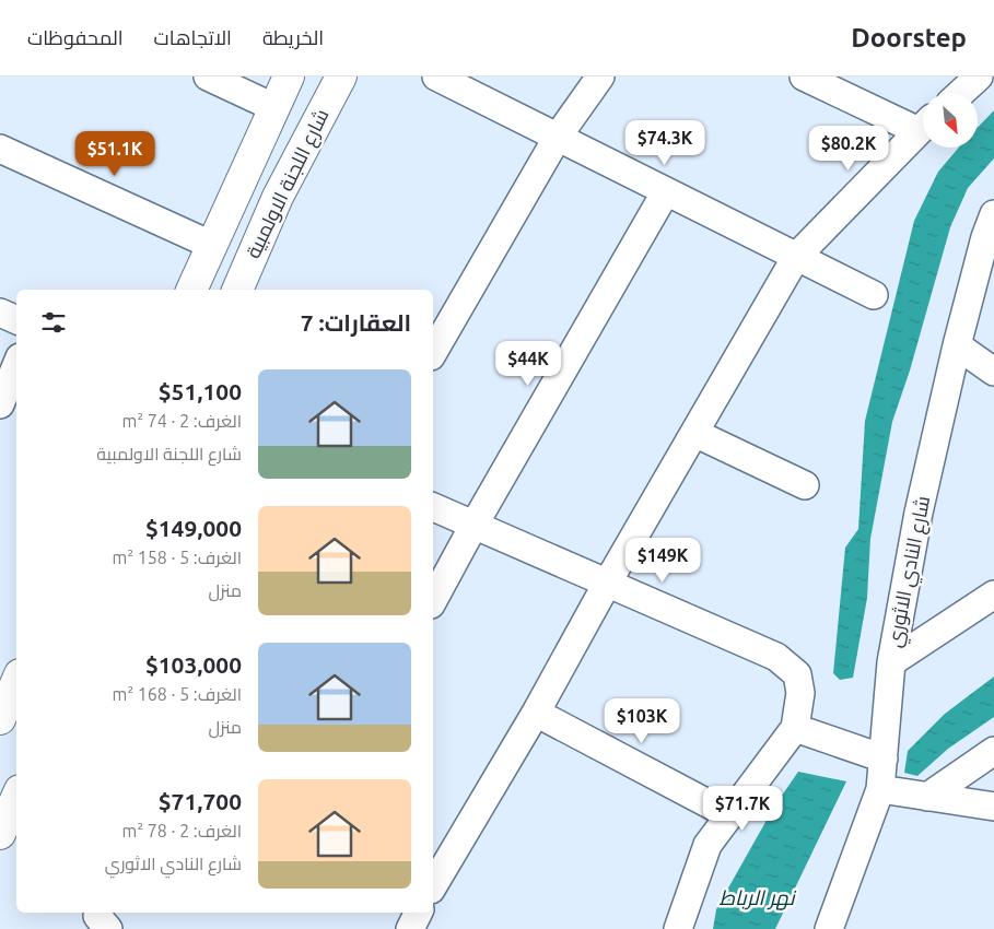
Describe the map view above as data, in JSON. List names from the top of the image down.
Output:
{
  "streets": {
    "main road": ["شارع اللجنة الاولمبية"],
    "street": ["شارع النادي الاثوري"]
  },
  "water": ["نهر الرباط"],
  "north": "bottom right",
  "page": {
    "header": "Doorstep",
    "nav": ["الخريطة", "الاتجاهات", "المحفوظات"],
    "price": [
      "$74.3K",
      "$80.2K",
      "$51.1K",
      "$44K",
      "$149K",
      "$103K",
      "$71.7K"
    ],
    "heading": "العقارات: 7",
    "list": [
      {
        "name": "$51,100",
        "note": "الغرف: 2 · 74 m² · شارع اللجنة الاولمبية"
      },
      {
        "name": "$149,000",
        "note": "الغرف: 5 · 158 m² · منزل"
      },
      {
        "name": "$103,000",
        "note": "الغرف: 5 · 168 m² · منزل"
      },
      {
        "name": "$71,700",
        "note": "الغرف: 2 · 78 m² · شارع النادي الاثوري"
      }
    ]
  }
}
